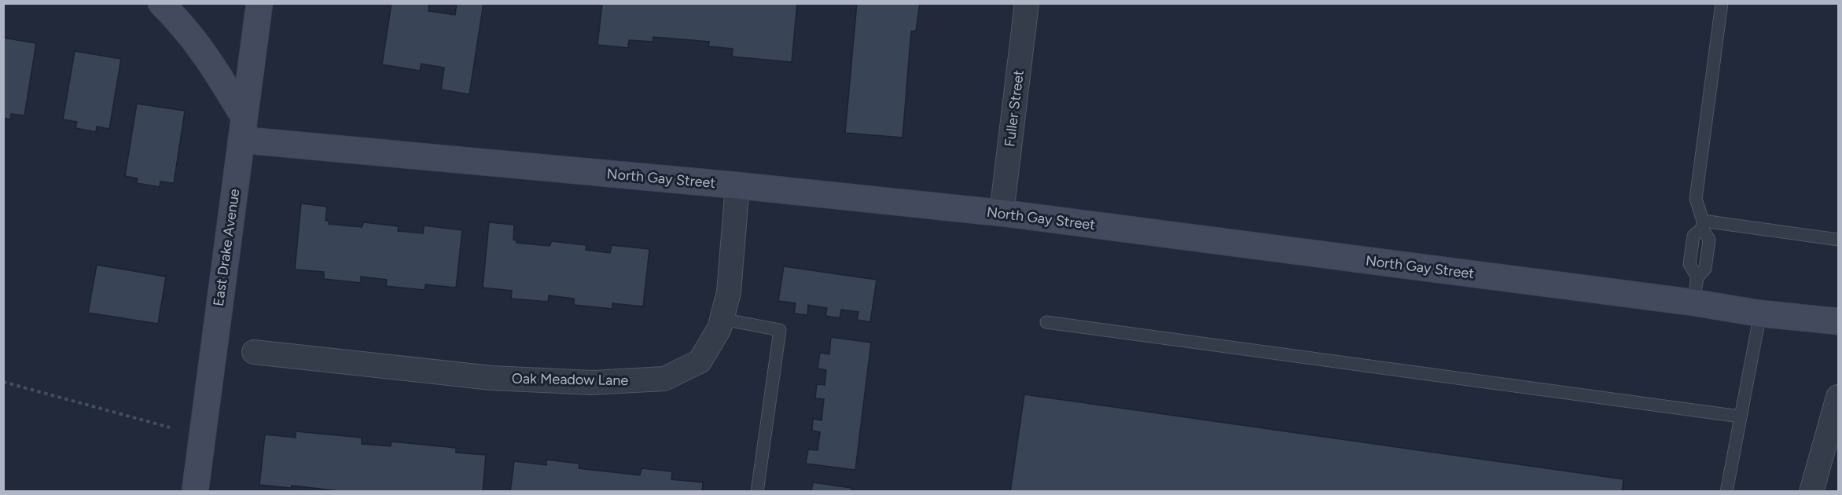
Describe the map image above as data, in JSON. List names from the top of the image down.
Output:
{
  "streets": {
    "street": [
      "Fuller Street",
      "North Gay Street",
      "East Drake Avenue",
      "Oak Meadow Lane"
    ]
  },
  "crossings": [
    ["Fuller Street", "North Gay Street"],
    ["North Gay Street", "East Drake Avenue"],
    ["North Gay Street", "Oak Meadow Lane"]
  ]
}
